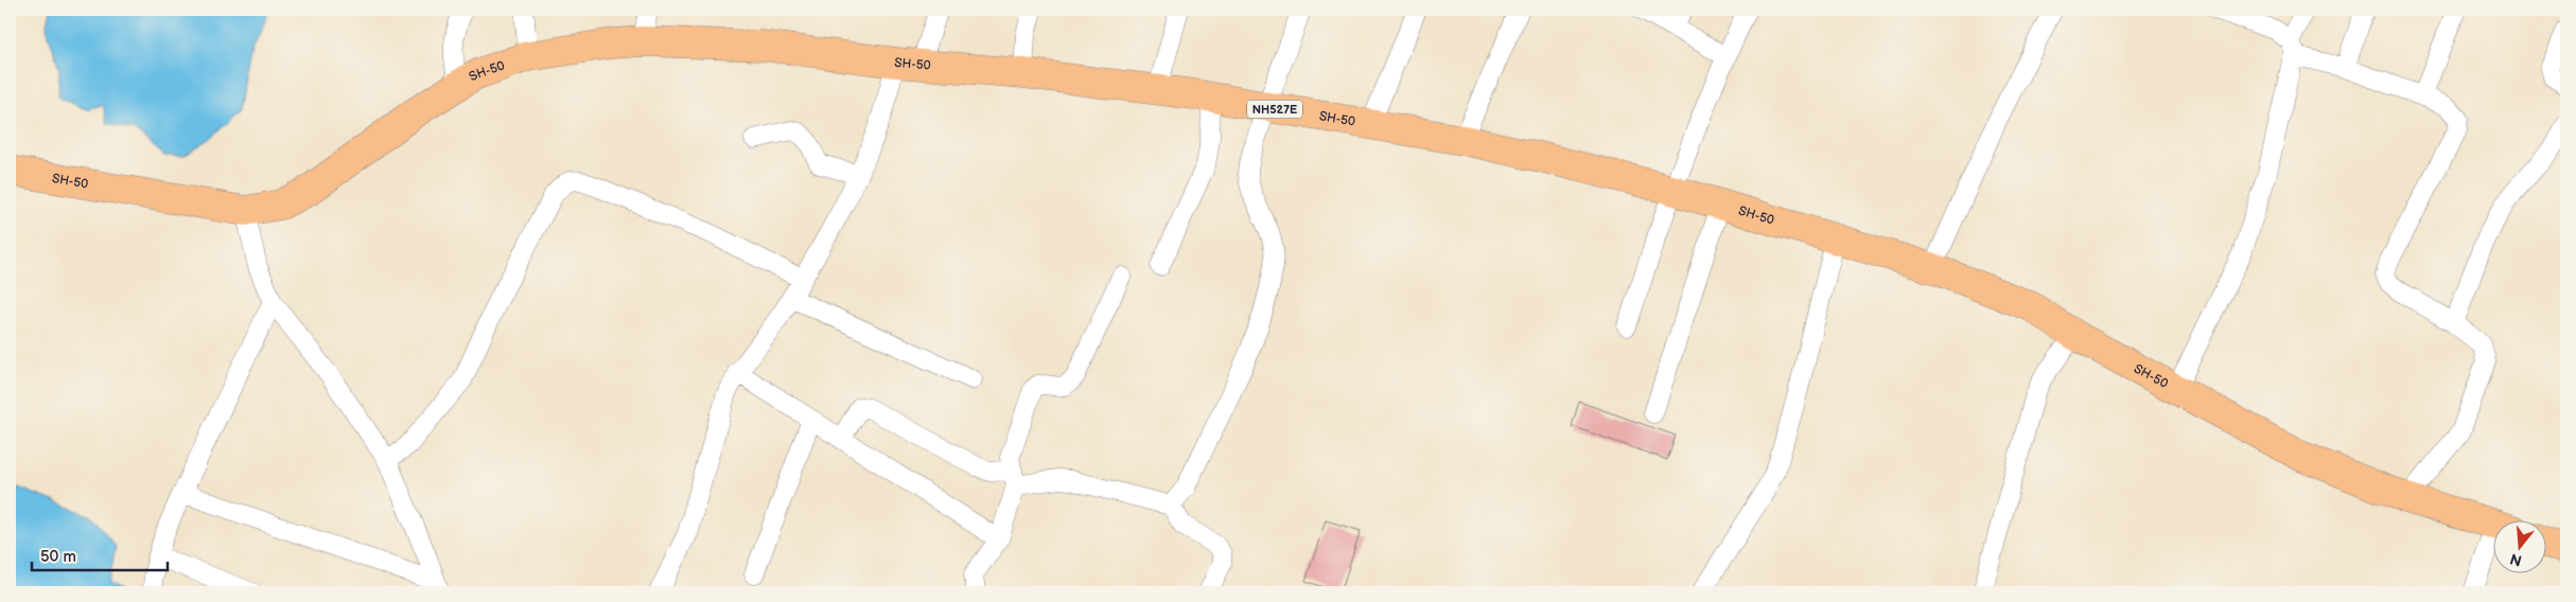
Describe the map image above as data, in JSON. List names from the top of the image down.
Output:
{
  "streets": {
    "highway": ["SH-50", "NH527E"]
  },
  "scale_bar": "50 m",
  "north": "bottom"
}
